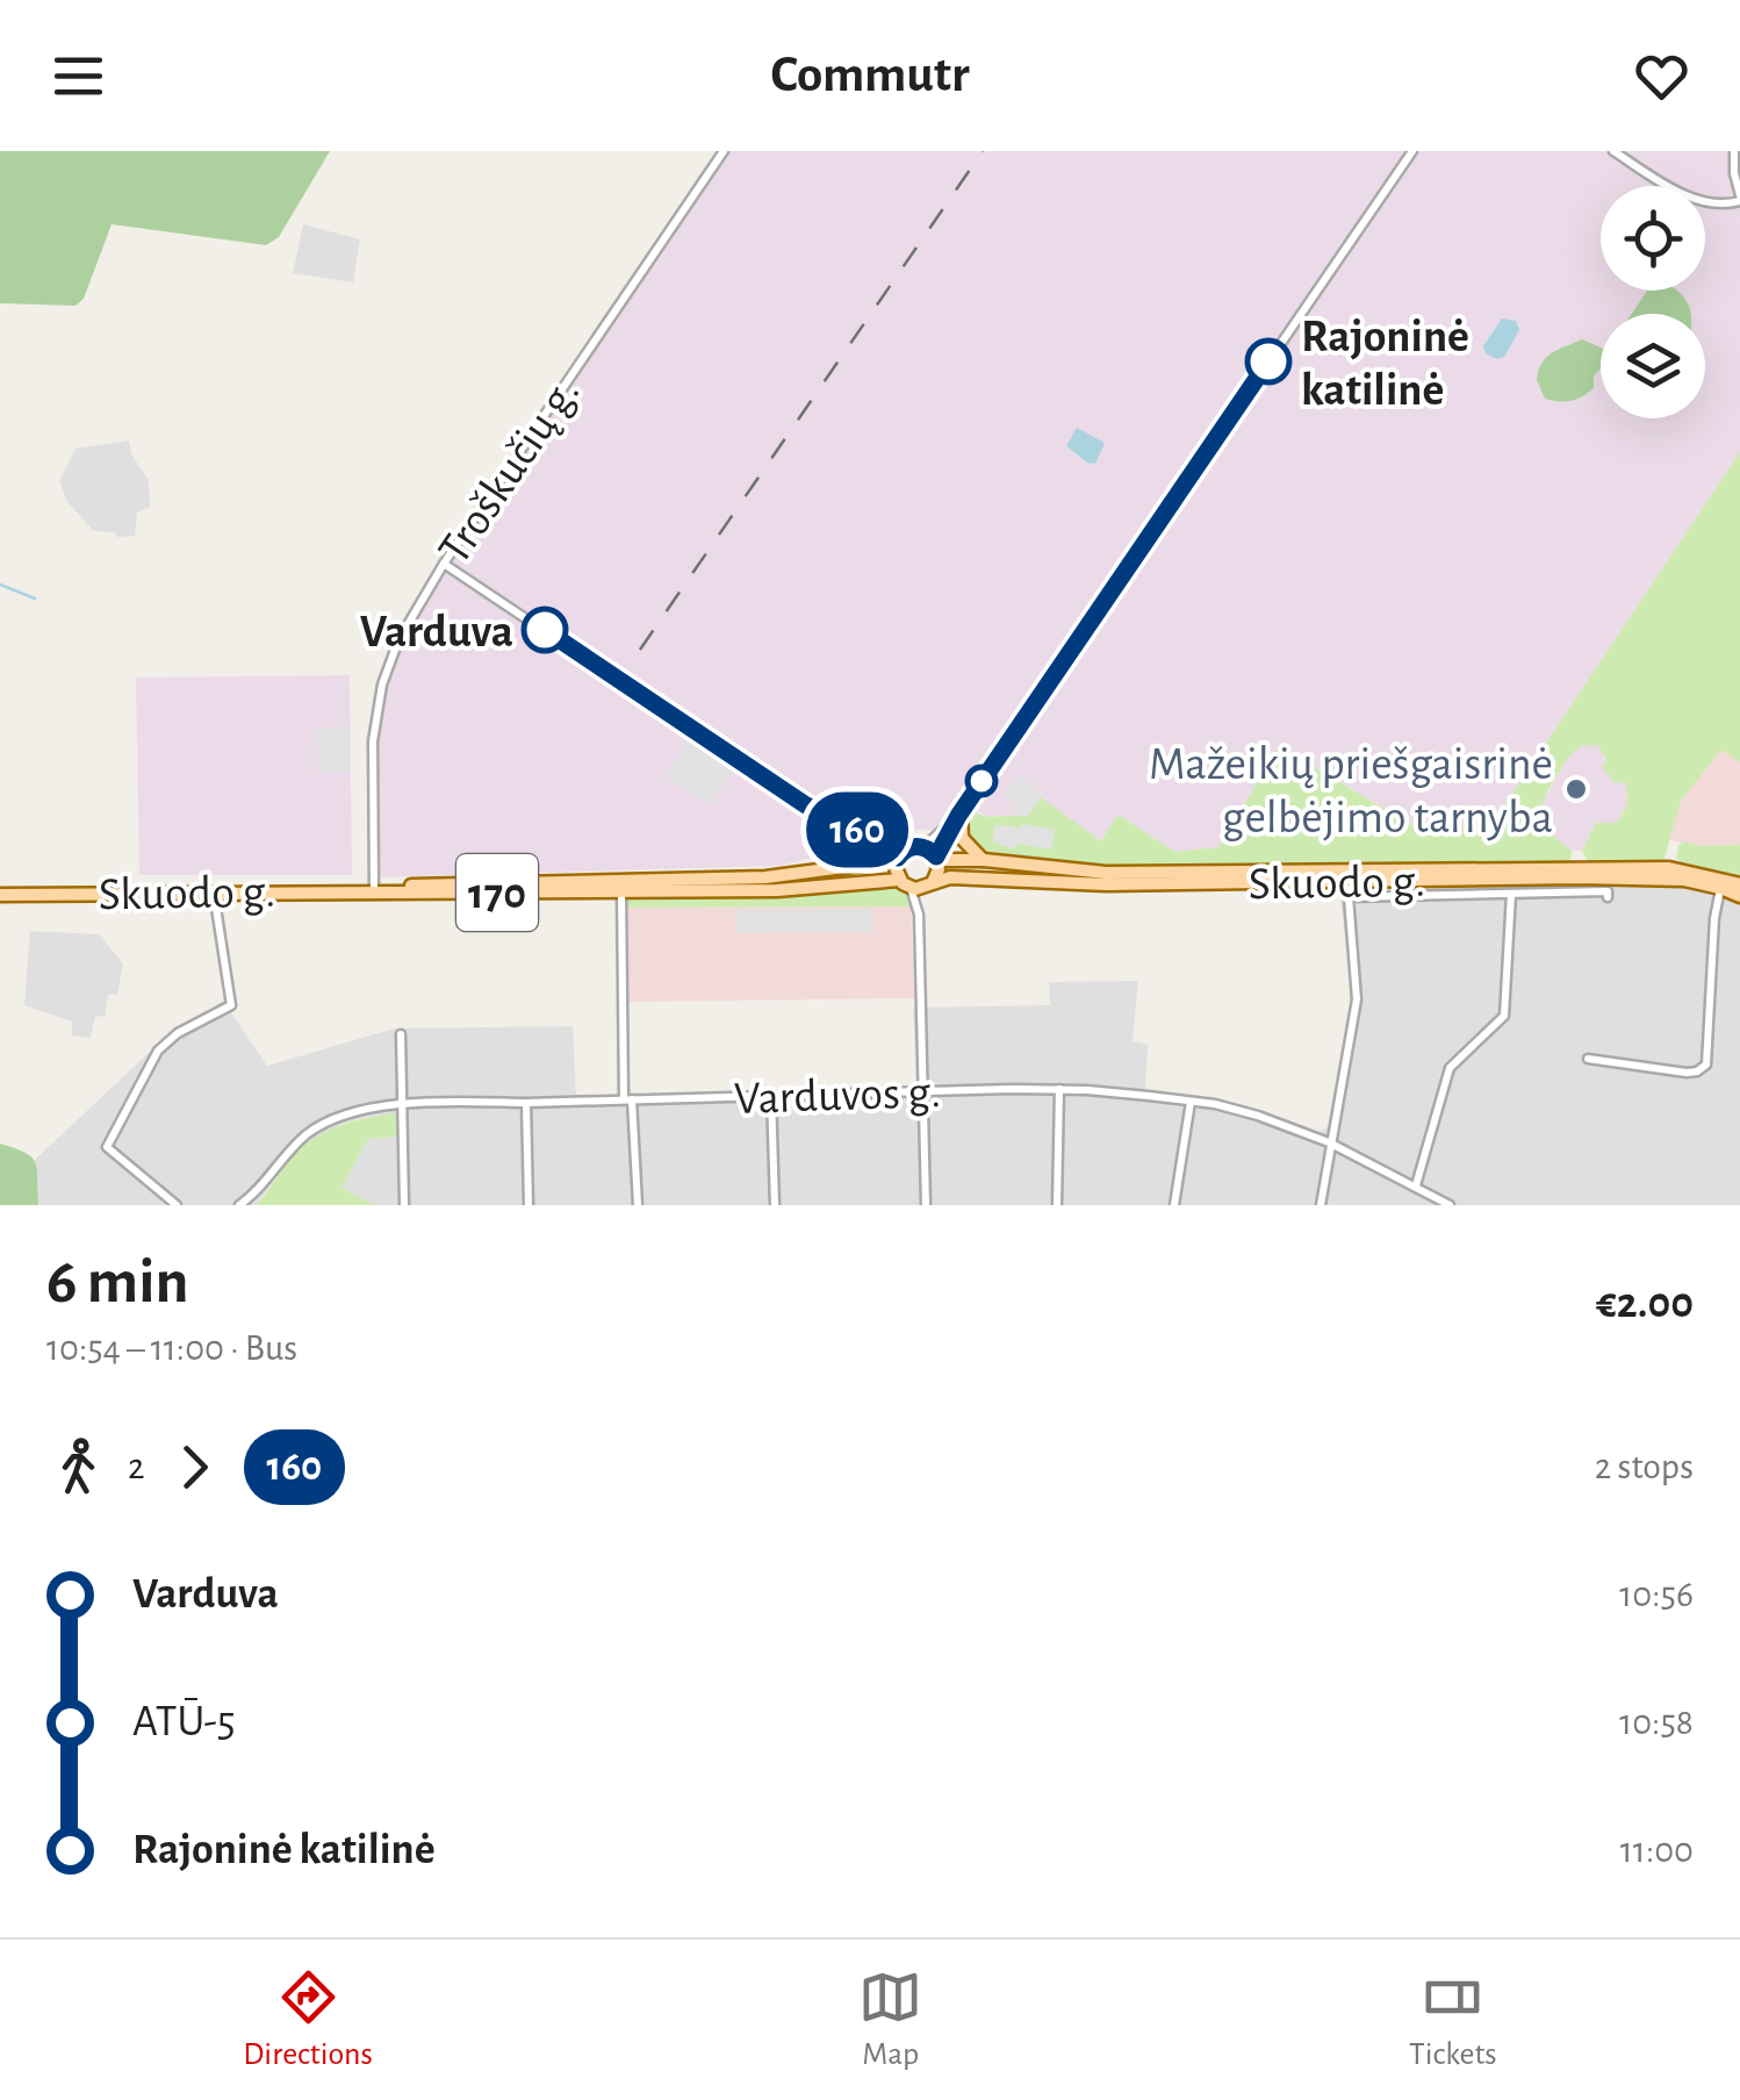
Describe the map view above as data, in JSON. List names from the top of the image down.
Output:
{
  "streets": {
    "main road": ["Skuodo g.", "170"],
    "street": ["Troškučių g.", "Varduvos g."]
  },
  "crossings": [
    ["Troškučių g.", "Skuodo g."]
  ],
  "places": ["Rajoninė katilinė", "Varduva", "Mažeikių priešgaisrinė gelbėjimo tarnyba"],
  "lines": ["bus line 160"],
  "page": {
    "header": "Commutr",
    "on_map": "160",
    "heading": ["6 min", "10:54 – 11:00 · Bus", "€2.00"],
    "legs": ["2", "160", "2 stops"],
    "list": [
      {
        "name": "Varduva",
        "value": "10:56"
      },
      {
        "name": "ATŪ-5",
        "value": "10:58"
      },
      {
        "name": "Rajoninė katilinė",
        "value": "11:00"
      }
    ],
    "tabs": ["Directions", "Map", "Tickets"]
  }
}
